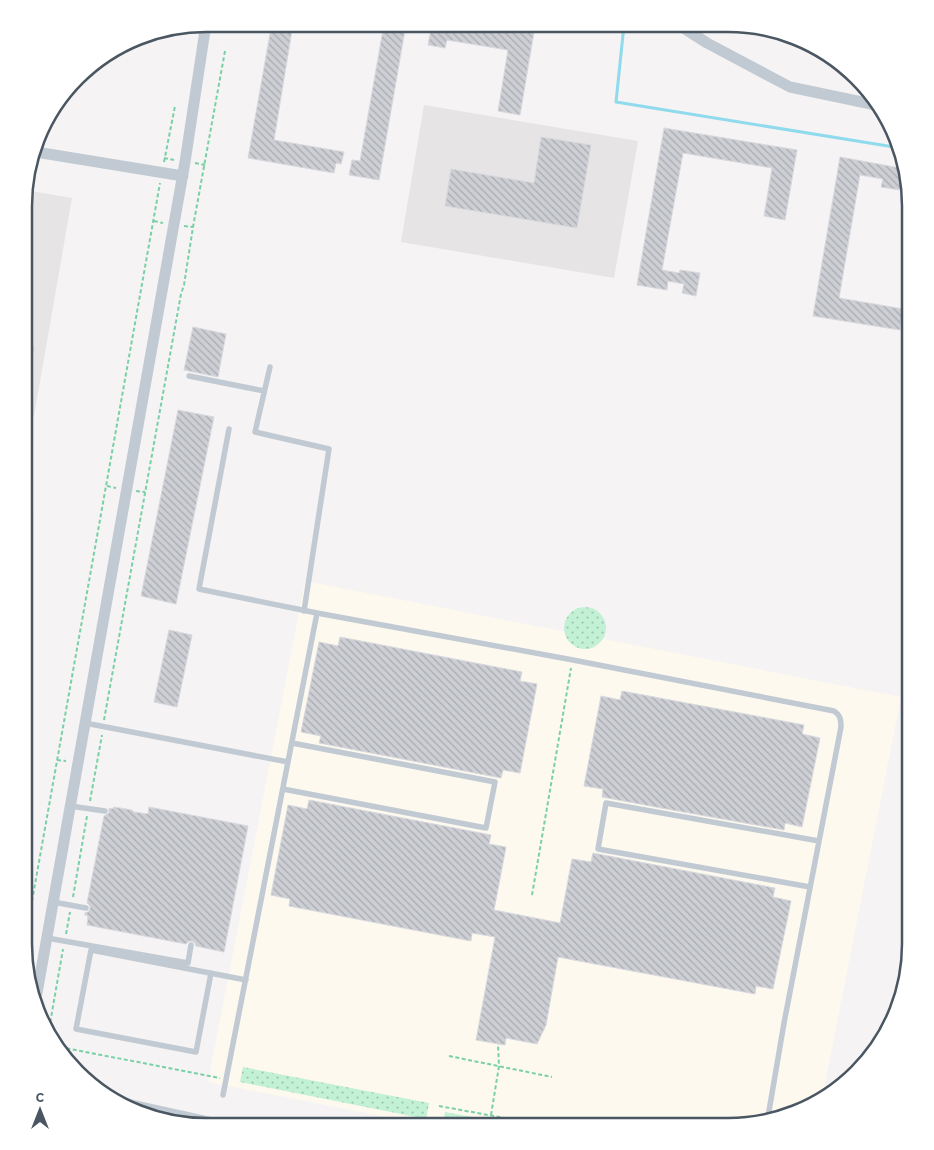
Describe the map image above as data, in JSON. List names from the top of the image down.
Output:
{
  "north": "top"
}
